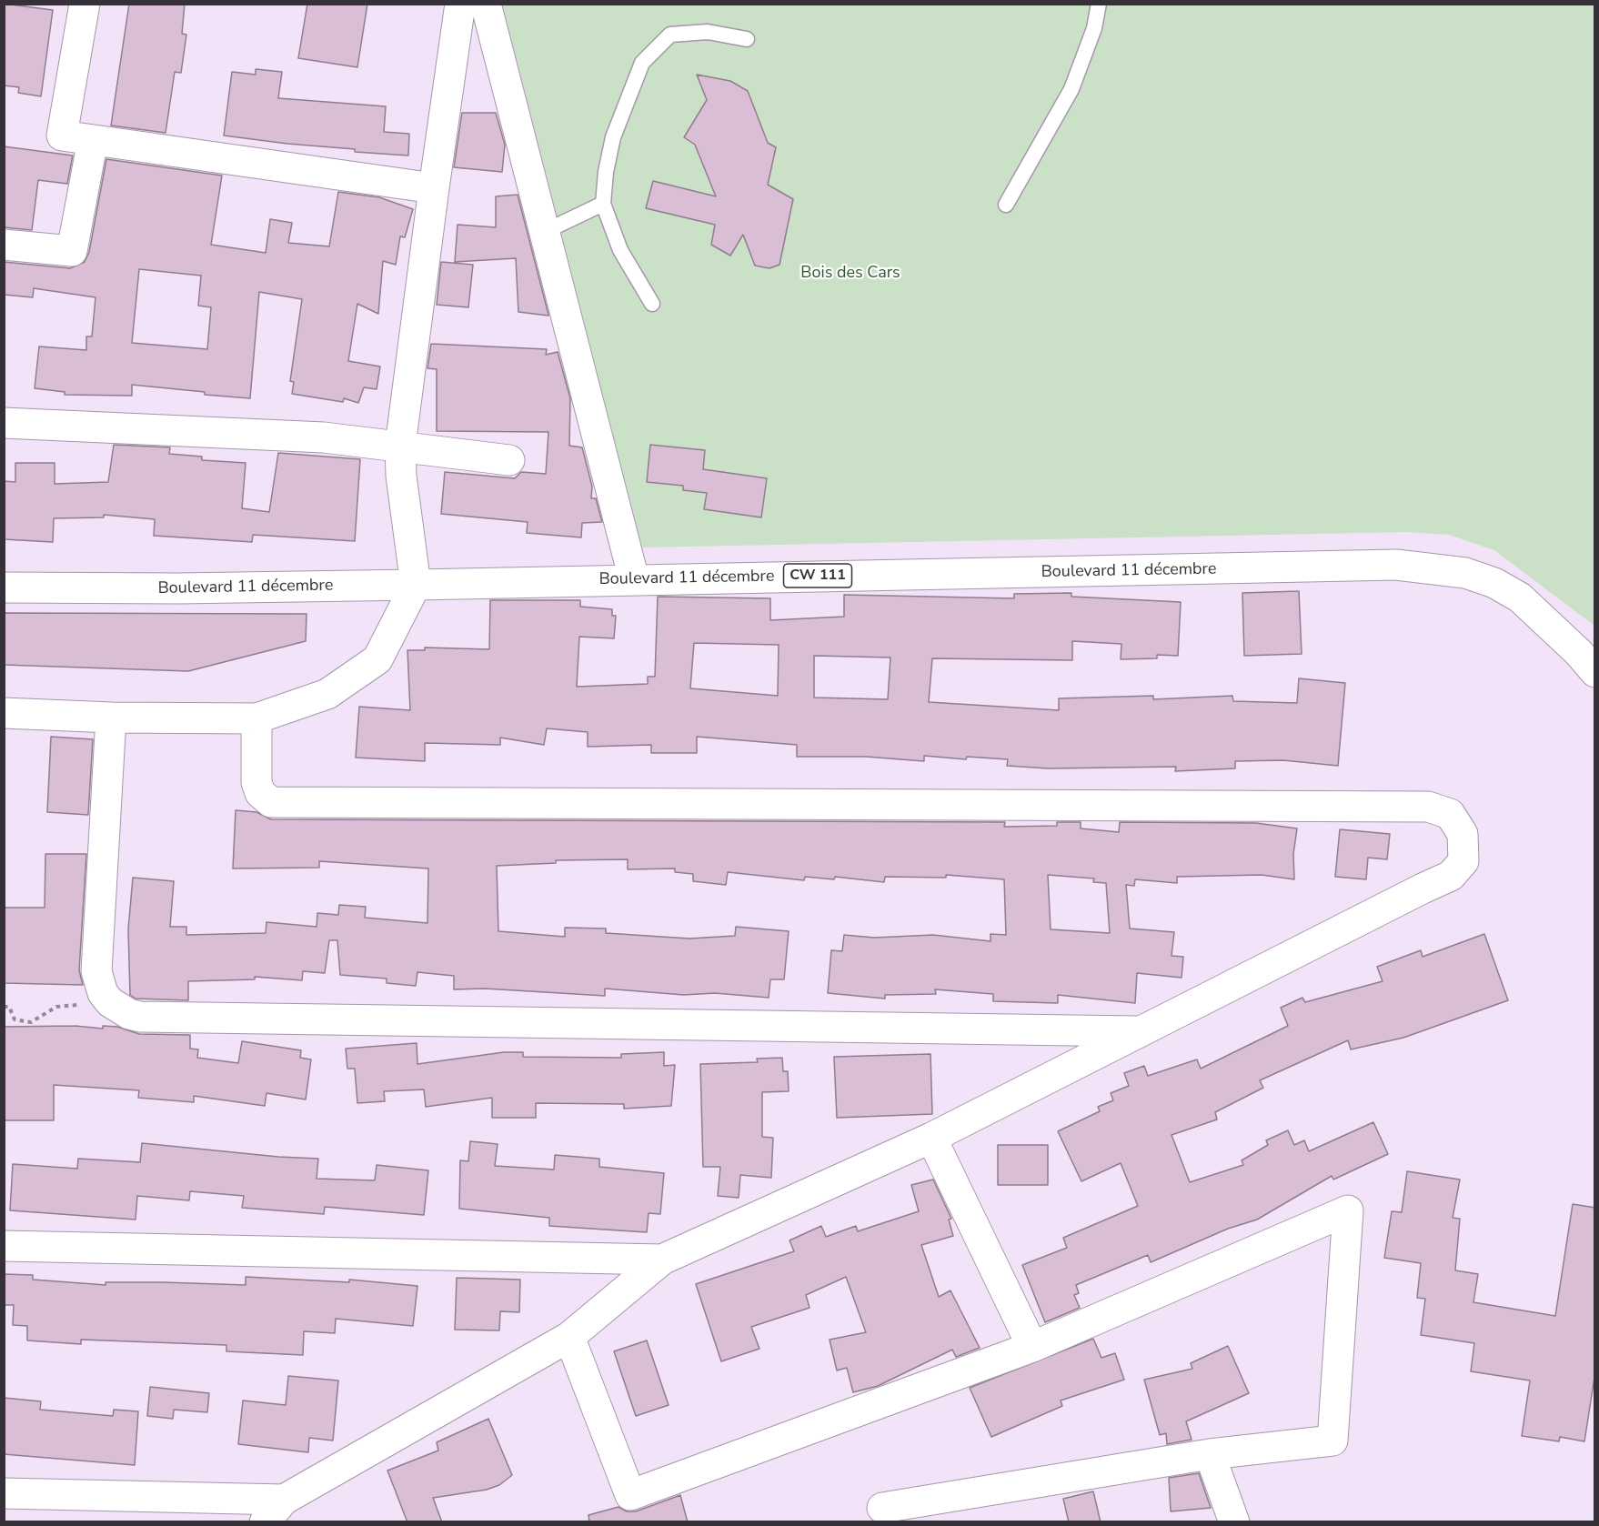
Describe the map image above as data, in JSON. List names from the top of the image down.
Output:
{
  "streets": {
    "street": ["Boulevard 11 décembre", "CW 111"]
  },
  "parks": ["Bois des Cars"]
}
